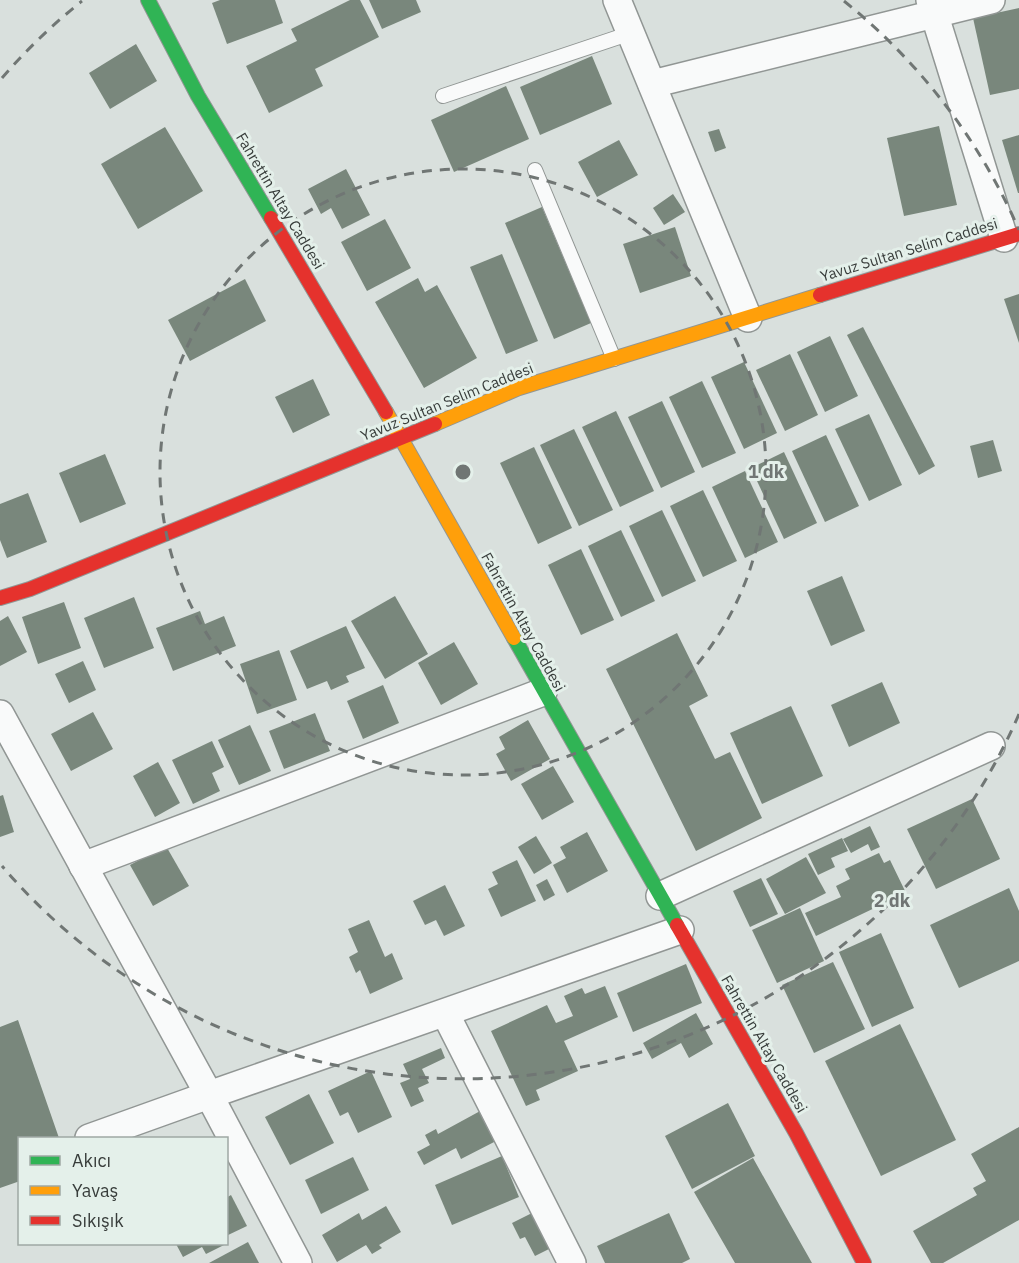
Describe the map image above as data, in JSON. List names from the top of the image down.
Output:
{
  "streets": {
    "street": ["Fahrettin Altay Caddesi", "Yavuz Sultan Selim Caddesi"]
  },
  "crossings": [
    ["Fahrettin Altay Caddesi", "Yavuz Sultan Selim Caddesi"]
  ],
  "legend": ["Akıcı", "Yavaş", "Sıkışık"],
  "rings": ["1 dk", "2 dk"]
}
